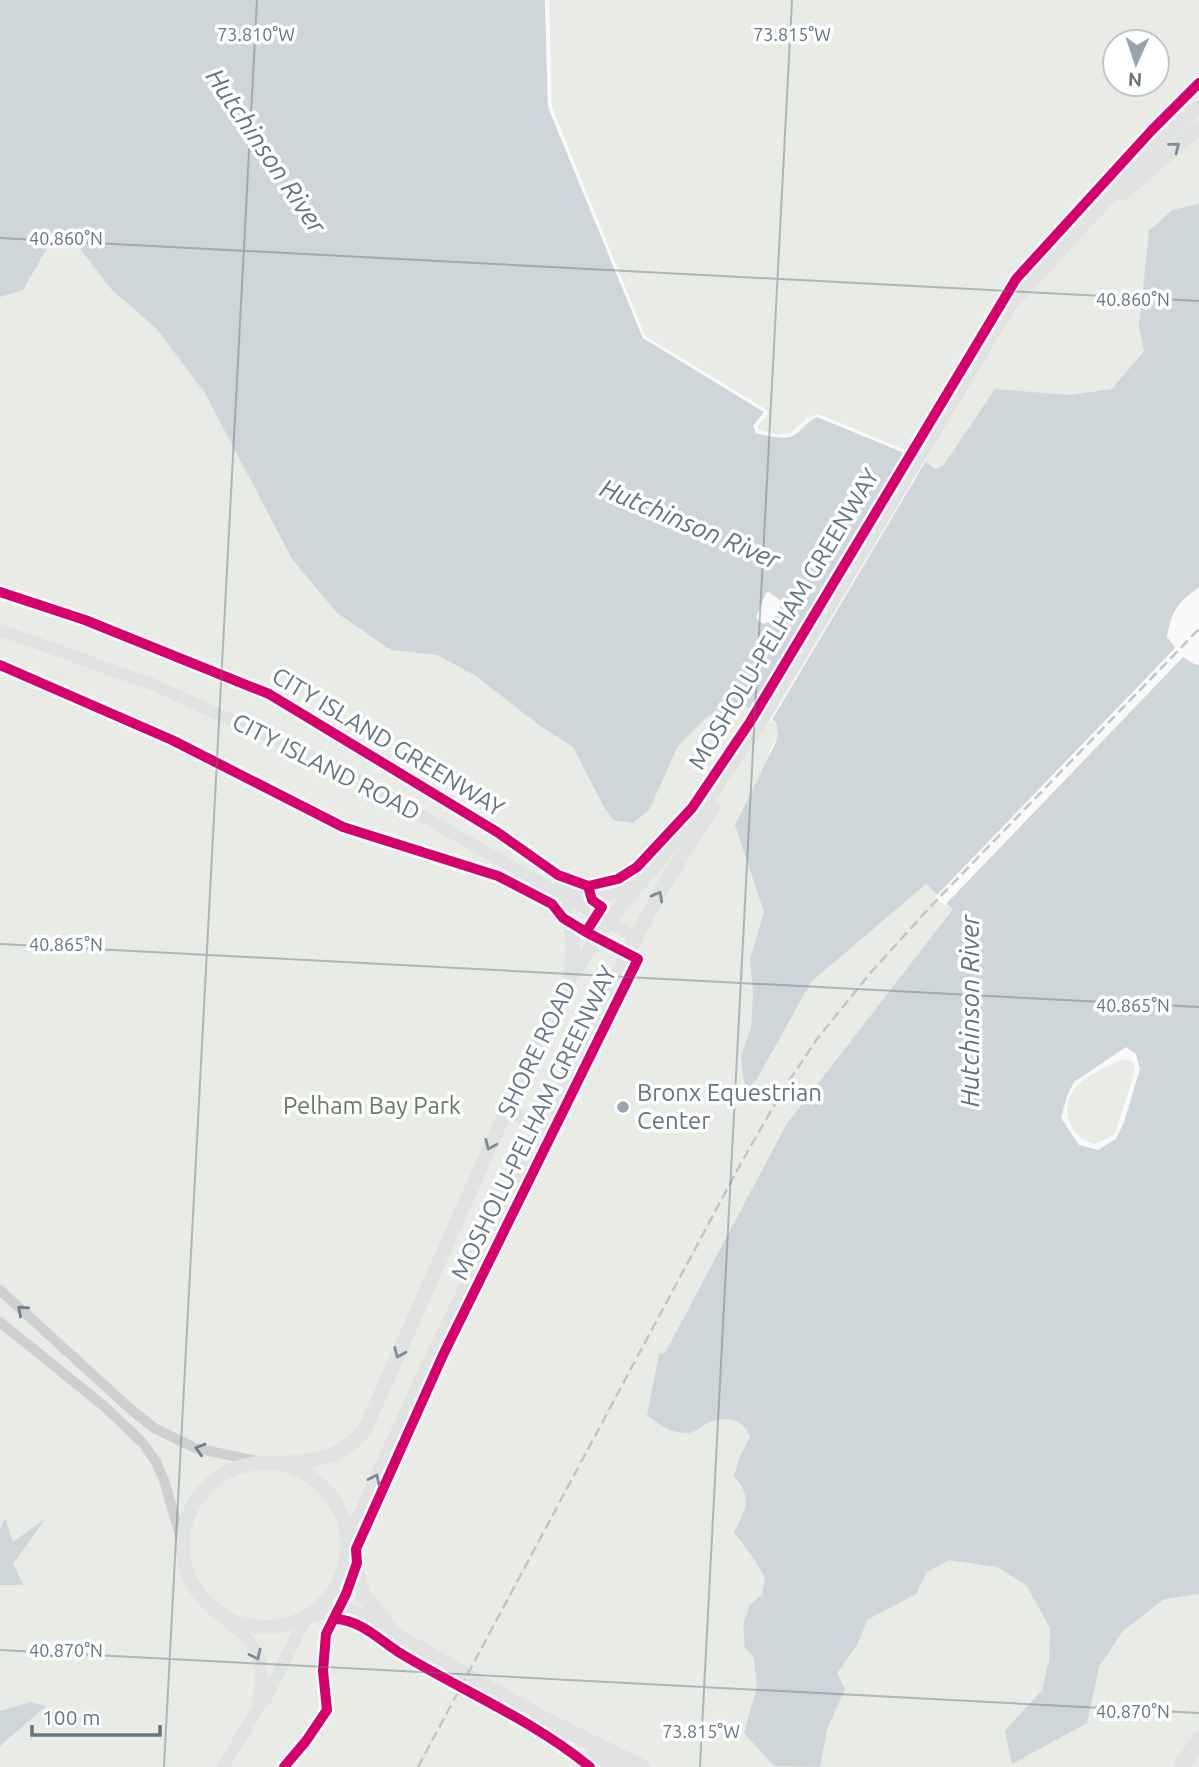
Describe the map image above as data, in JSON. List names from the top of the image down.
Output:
{
  "streets": {
    "main road": ["CITY ISLAND ROAD", "SHORE ROAD"],
    "cycle path": ["MOSHOLU-PELHAM GREENWAY", "CITY ISLAND GREENWAY"]
  },
  "crossings": [
    ["CITY ISLAND ROAD", "SHORE ROAD"]
  ],
  "water": ["Hutchinson River"],
  "parks": ["Pelham Bay Park"],
  "places": ["Bronx Equestrian Center"],
  "scale_bar": "100 m",
  "north": "bottom",
  "coordinates": [
    "73.810°W",
    "73.815°W",
    "40.860°N",
    "40.865°N",
    "40.870°N"
  ]
}
